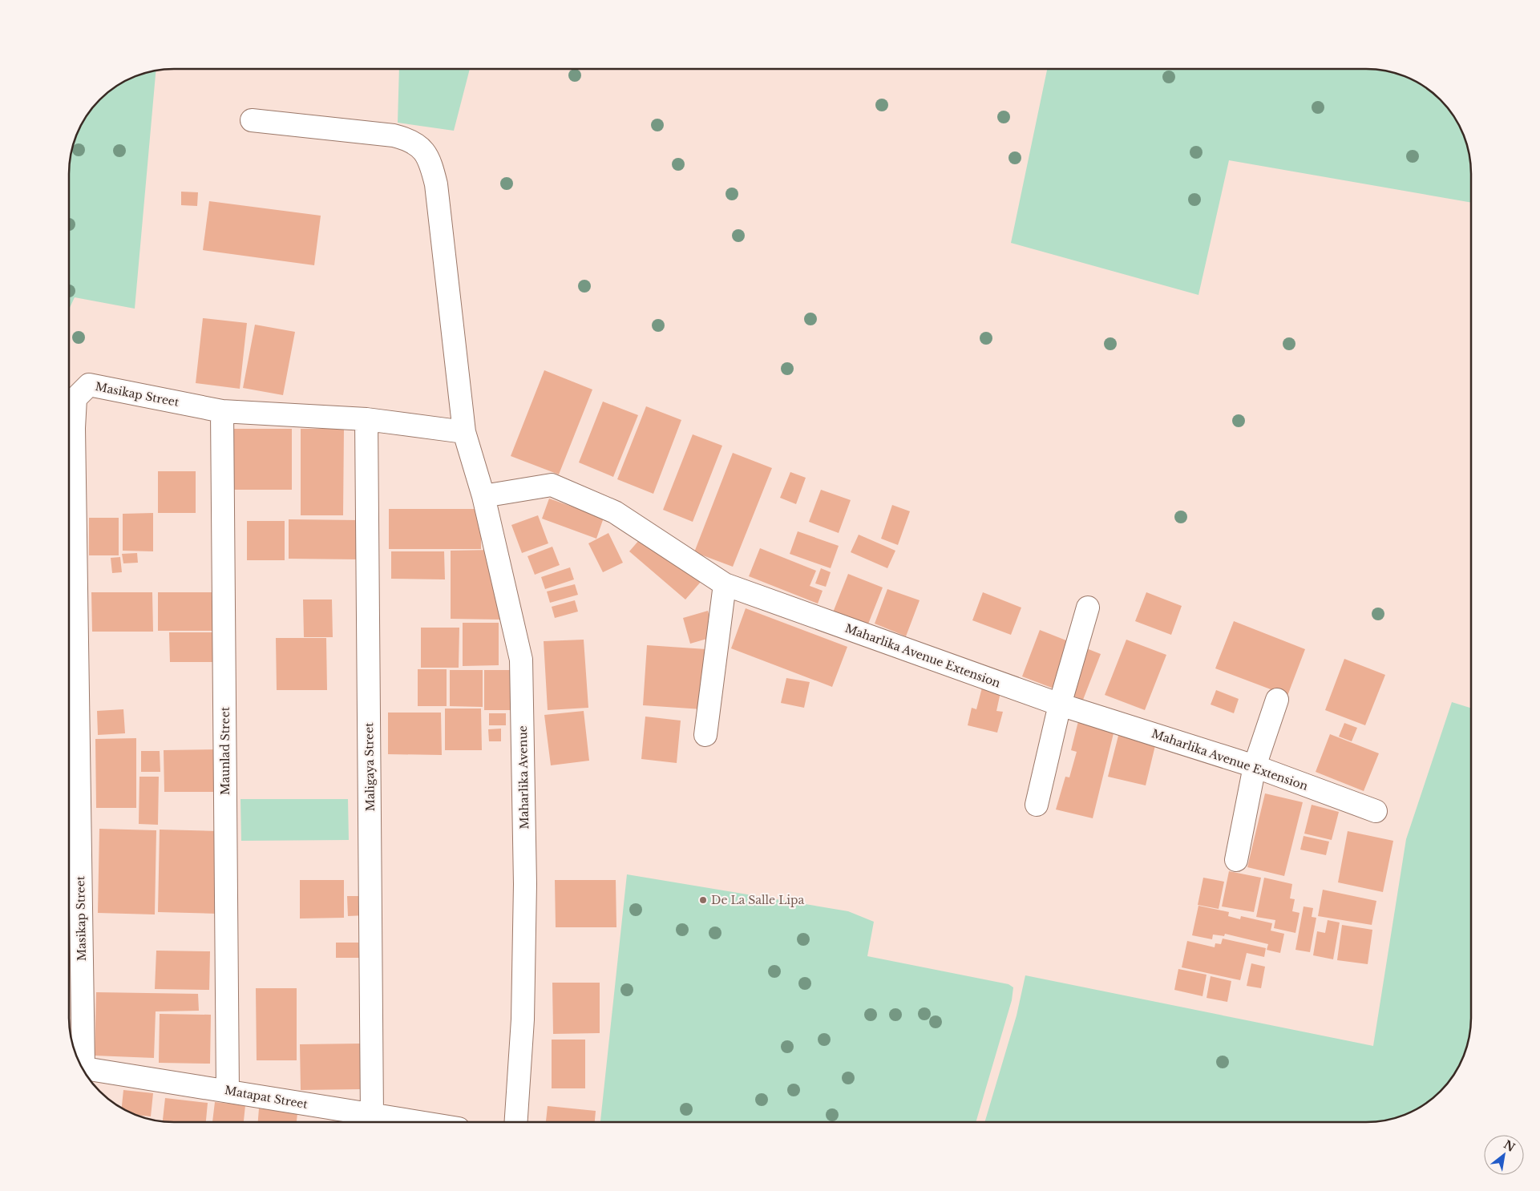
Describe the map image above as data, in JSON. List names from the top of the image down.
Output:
{
  "streets": {
    "street": [
      "Masikap Street",
      "Maharlika Avenue Extension",
      "Maunlad Street",
      "Maligaya Street",
      "Maharlika Avenue",
      "Matapat Street"
    ]
  },
  "crossings": [
    ["Masikap Street", "Maunlad Street"],
    ["Masikap Street", "Maligaya Street"],
    ["Masikap Street", "Maharlika Avenue"],
    ["Maharlika Avenue Extension", "Maharlika Avenue"],
    ["Maunlad Street", "Matapat Street"],
    ["Maligaya Street", "Matapat Street"]
  ],
  "places": ["De La Salle Lipa"],
  "north": "top right"
}
